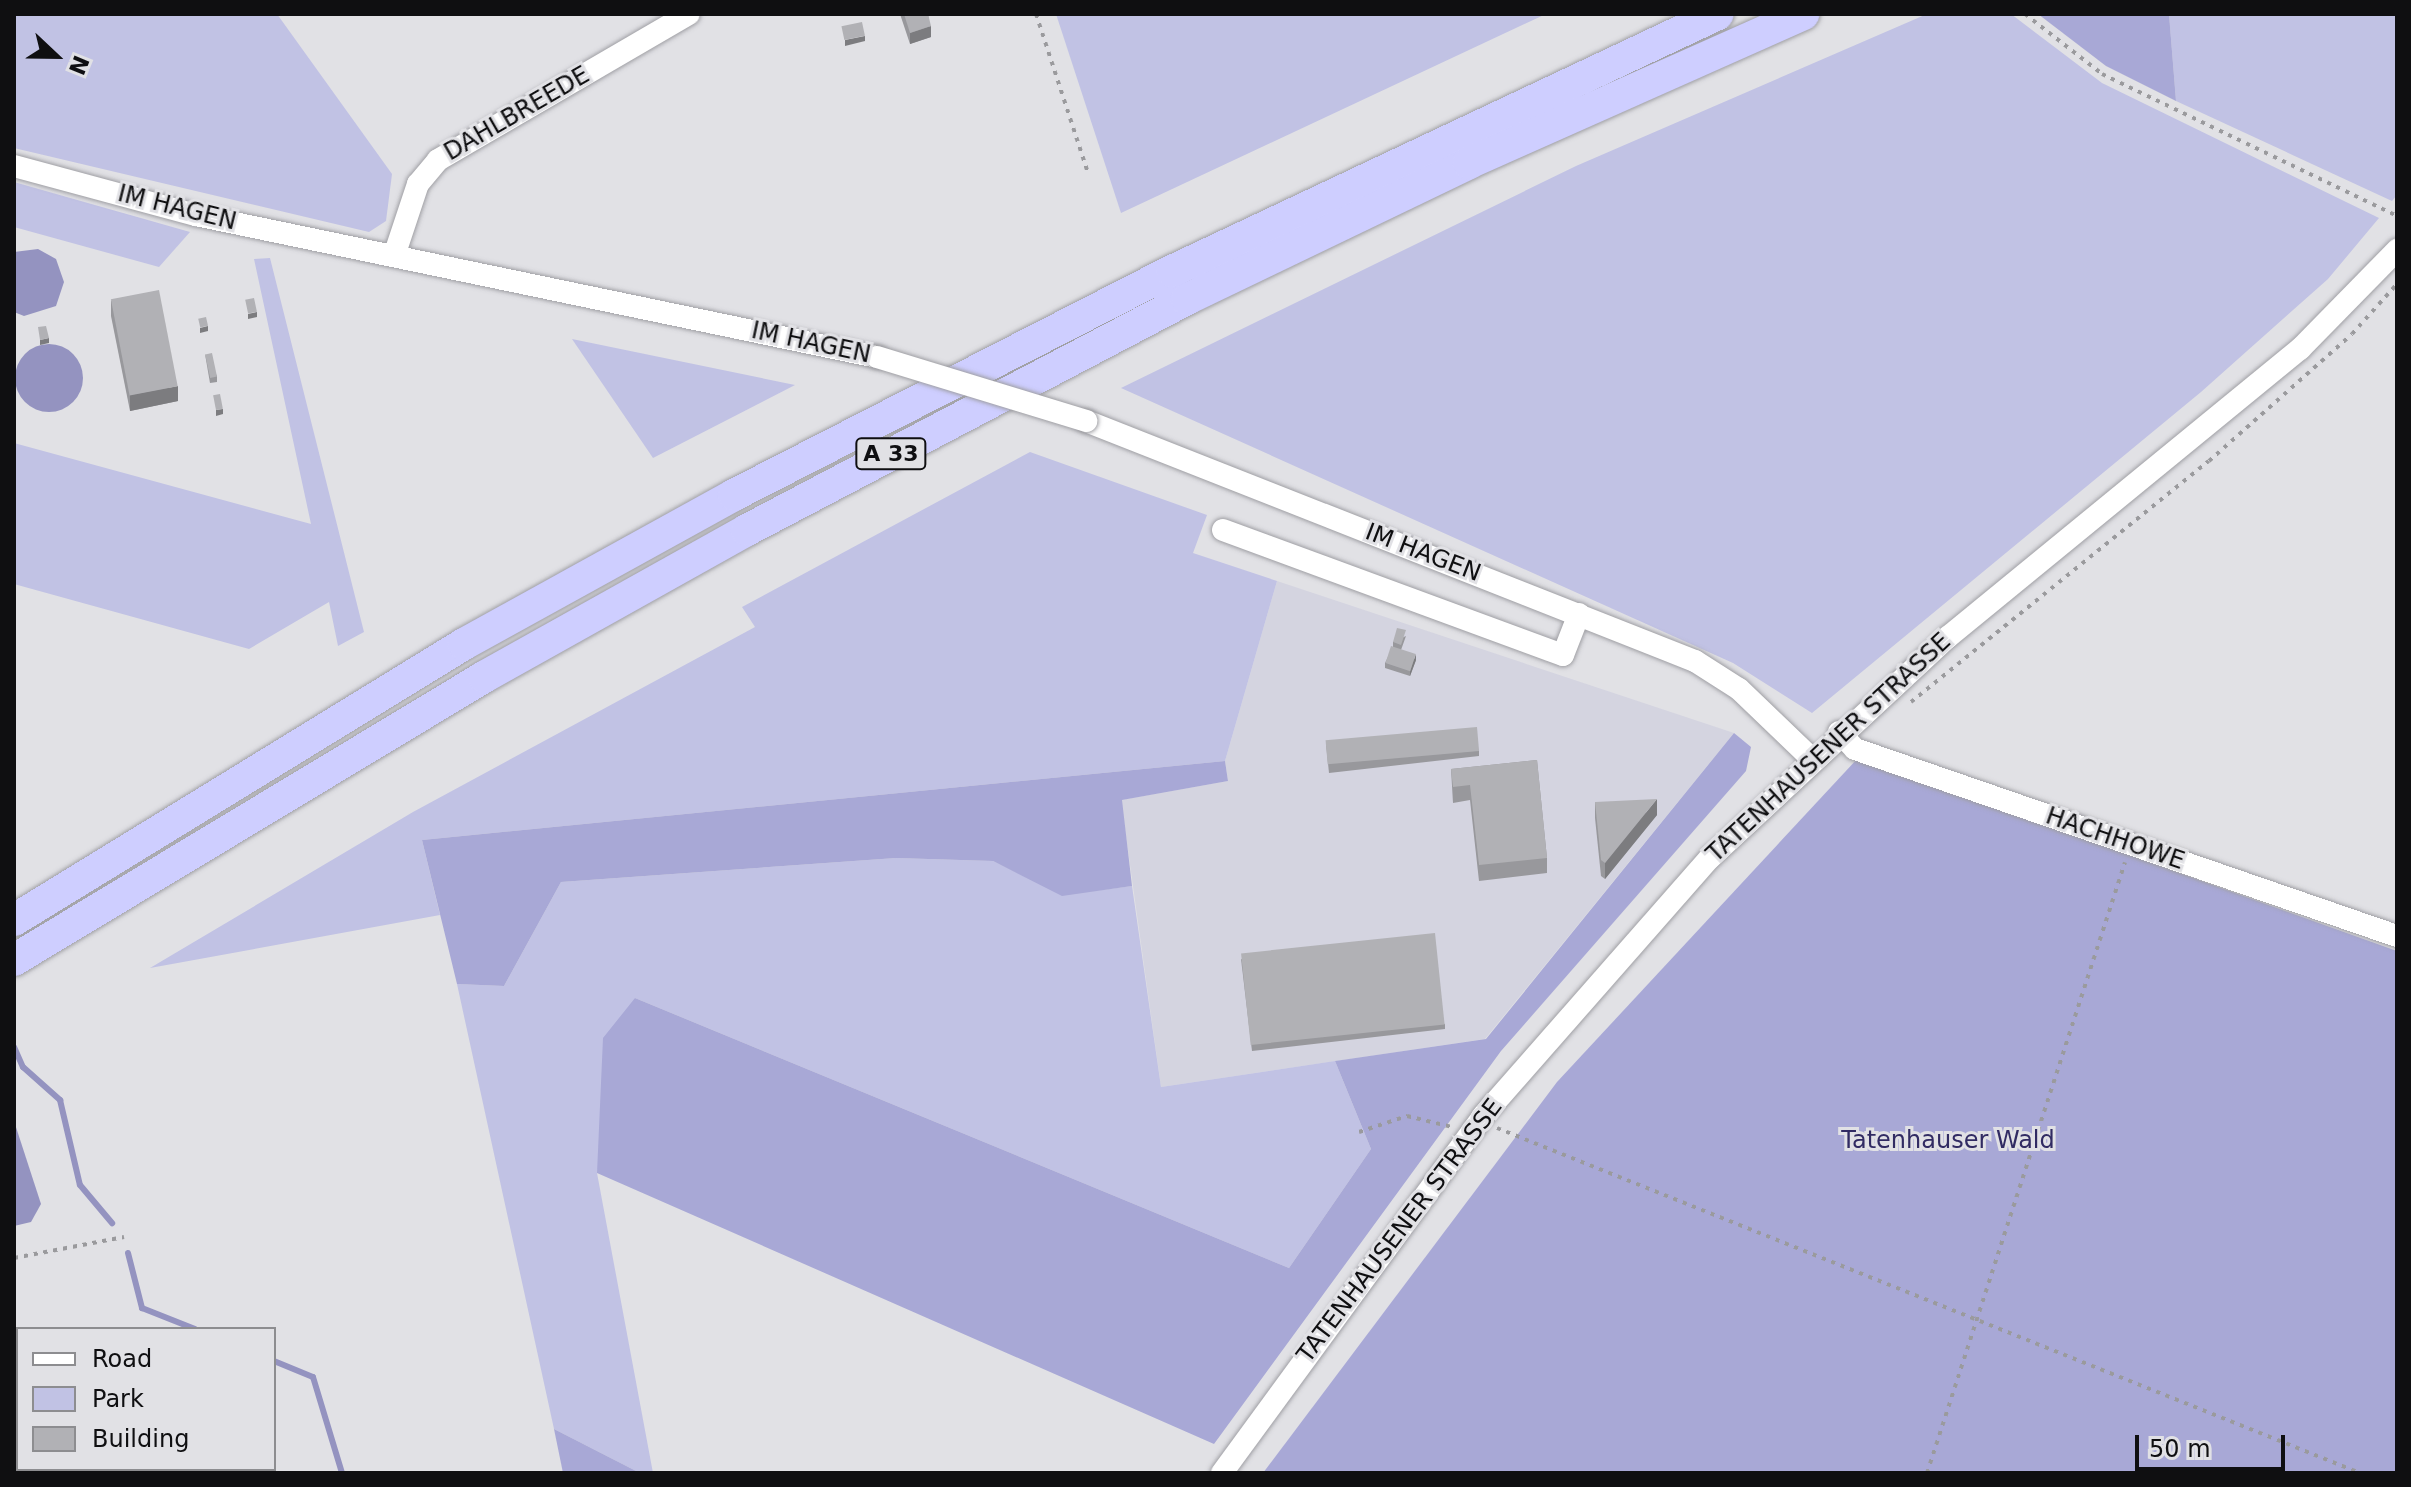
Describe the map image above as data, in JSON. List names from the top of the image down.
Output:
{
  "streets": {
    "highway": ["A 33"],
    "street": [
      "DAHLBREEDE",
      "IM HAGEN",
      "TATENHAUSENER STRASSE",
      "HACHHOWE"
    ]
  },
  "crossings": [
    ["DAHLBREEDE", "IM HAGEN"],
    ["IM HAGEN", "TATENHAUSENER STRASSE"],
    ["TATENHAUSENER STRASSE", "HACHHOWE"]
  ],
  "parks": ["Tatenhauser Wald"],
  "legend": ["Road", "Park", "Building"],
  "scale_bar": "50 m",
  "north": "right"
}
